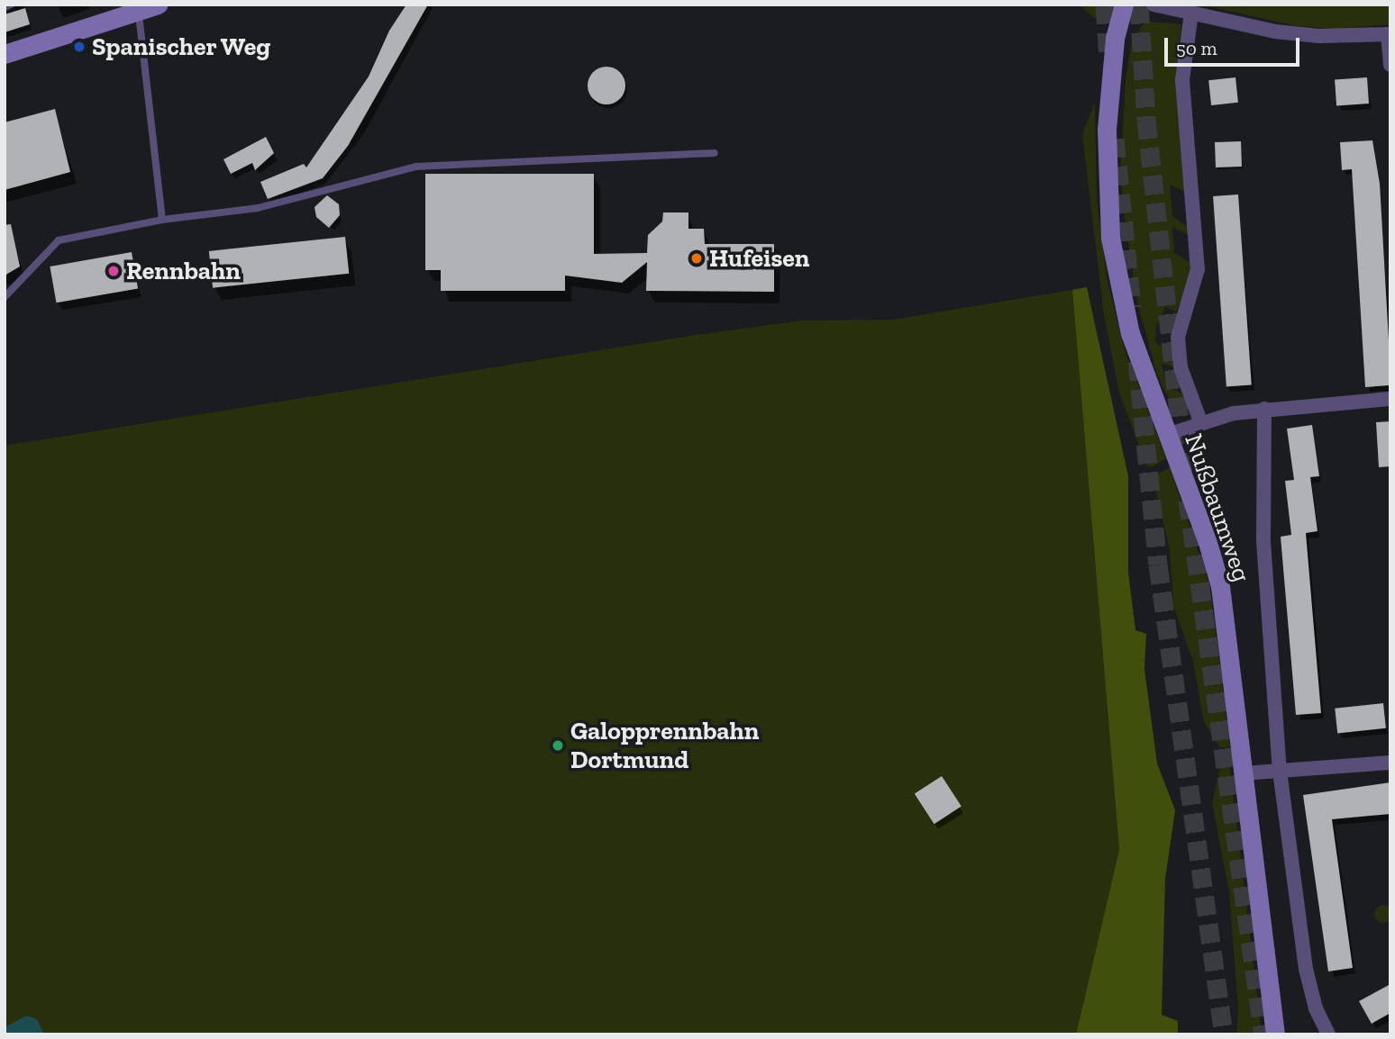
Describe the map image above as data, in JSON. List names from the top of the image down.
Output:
{
  "streets": {
    "street": ["Nußbaumweg"]
  },
  "places": [
    "Spanischer Weg",
    "Hufeisen",
    "Rennbahn",
    "Galopprennbahn Dortmund"
  ],
  "scale_bar": "50 m"
}
